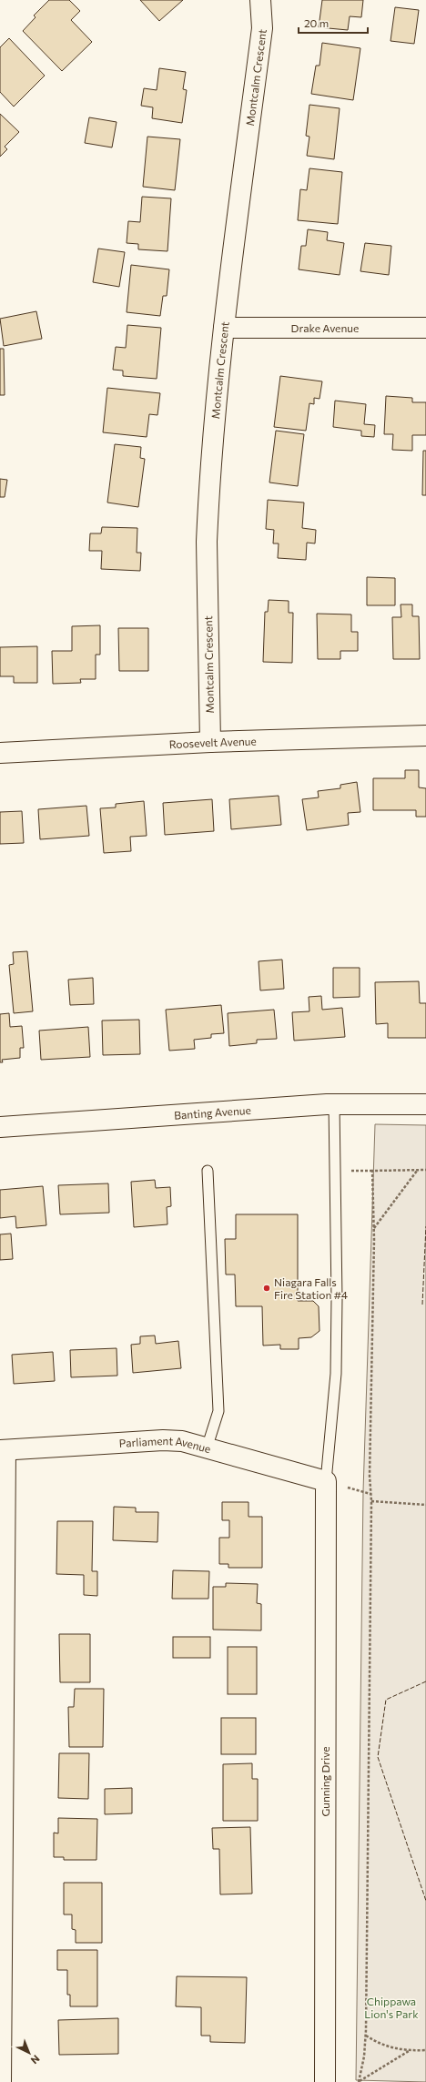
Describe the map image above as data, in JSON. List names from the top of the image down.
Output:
{
  "streets": {
    "street": [
      "Montcalm Crescent",
      "Drake Avenue",
      "Roosevelt Avenue",
      "Banting Avenue",
      "Parliament Avenue",
      "Gunning Drive"
    ]
  },
  "crossings": [
    ["Montcalm Crescent", "Drake Avenue"],
    ["Montcalm Crescent", "Roosevelt Avenue"],
    ["Parliament Avenue", "Gunning Drive"]
  ],
  "parks": ["Chippawa Lion's Park"],
  "places": ["Niagara Falls Fire Station #4"],
  "scale_bar": "20 m",
  "north": "bottom right"
}
